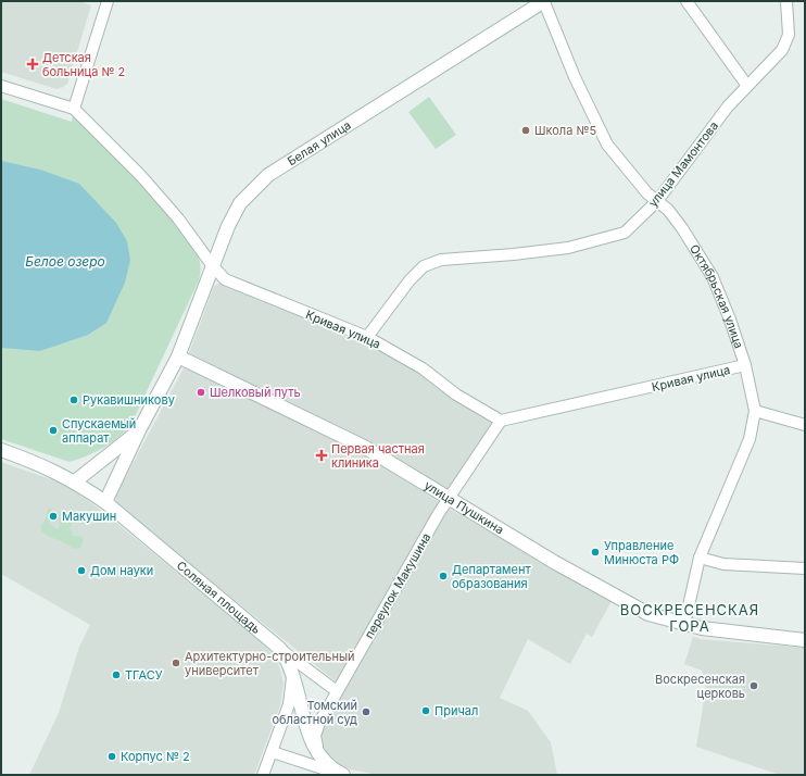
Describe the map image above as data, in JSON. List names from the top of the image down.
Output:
{
  "streets": {
    "street": [
      "Белая улица",
      "улица Мамонтова",
      "Октябрьская улица",
      "Кривая улица",
      "улица Пушкина",
      "переулок Макушина",
      "Соляная площадь"
    ]
  },
  "crossings": [
    ["Белая улица", "Октябрьская улица"],
    ["Белая улица", "Кривая улица"],
    ["Белая улица", "улица Пушкина"],
    ["улица Мамонтова", "Октябрьская улица"],
    ["улица Мамонтова", "Кривая улица"],
    ["Октябрьская улица", "Кривая улица"],
    ["Октябрьская улица", "улица Пушкина"],
    ["Кривая улица", "переулок Макушина"],
    ["улица Пушкина", "переулок Макушина"],
    ["переулок Макушина", "Соляная площадь"]
  ],
  "districts": ["ВОСКРЕСЕНСКАЯ ГОРА"],
  "water": ["Белое озеро"],
  "places": {
    "health": ["Детская больница № 2", "Первая частная клиника"],
    "other": [
      "Школа №5",
      "Шелковый путь",
      "Рукавишникову",
      "Спускаемый аппарат",
      "Макушин",
      "Управление Минюста РФ",
      "Дом науки",
      "Департамент образования",
      "Архитектурно-строительный университет",
      "ТГАСУ",
      "Воскресенская церковь",
      "Причал",
      "Томский областной суд",
      "Корпус № 2"
    ]
  }
}
